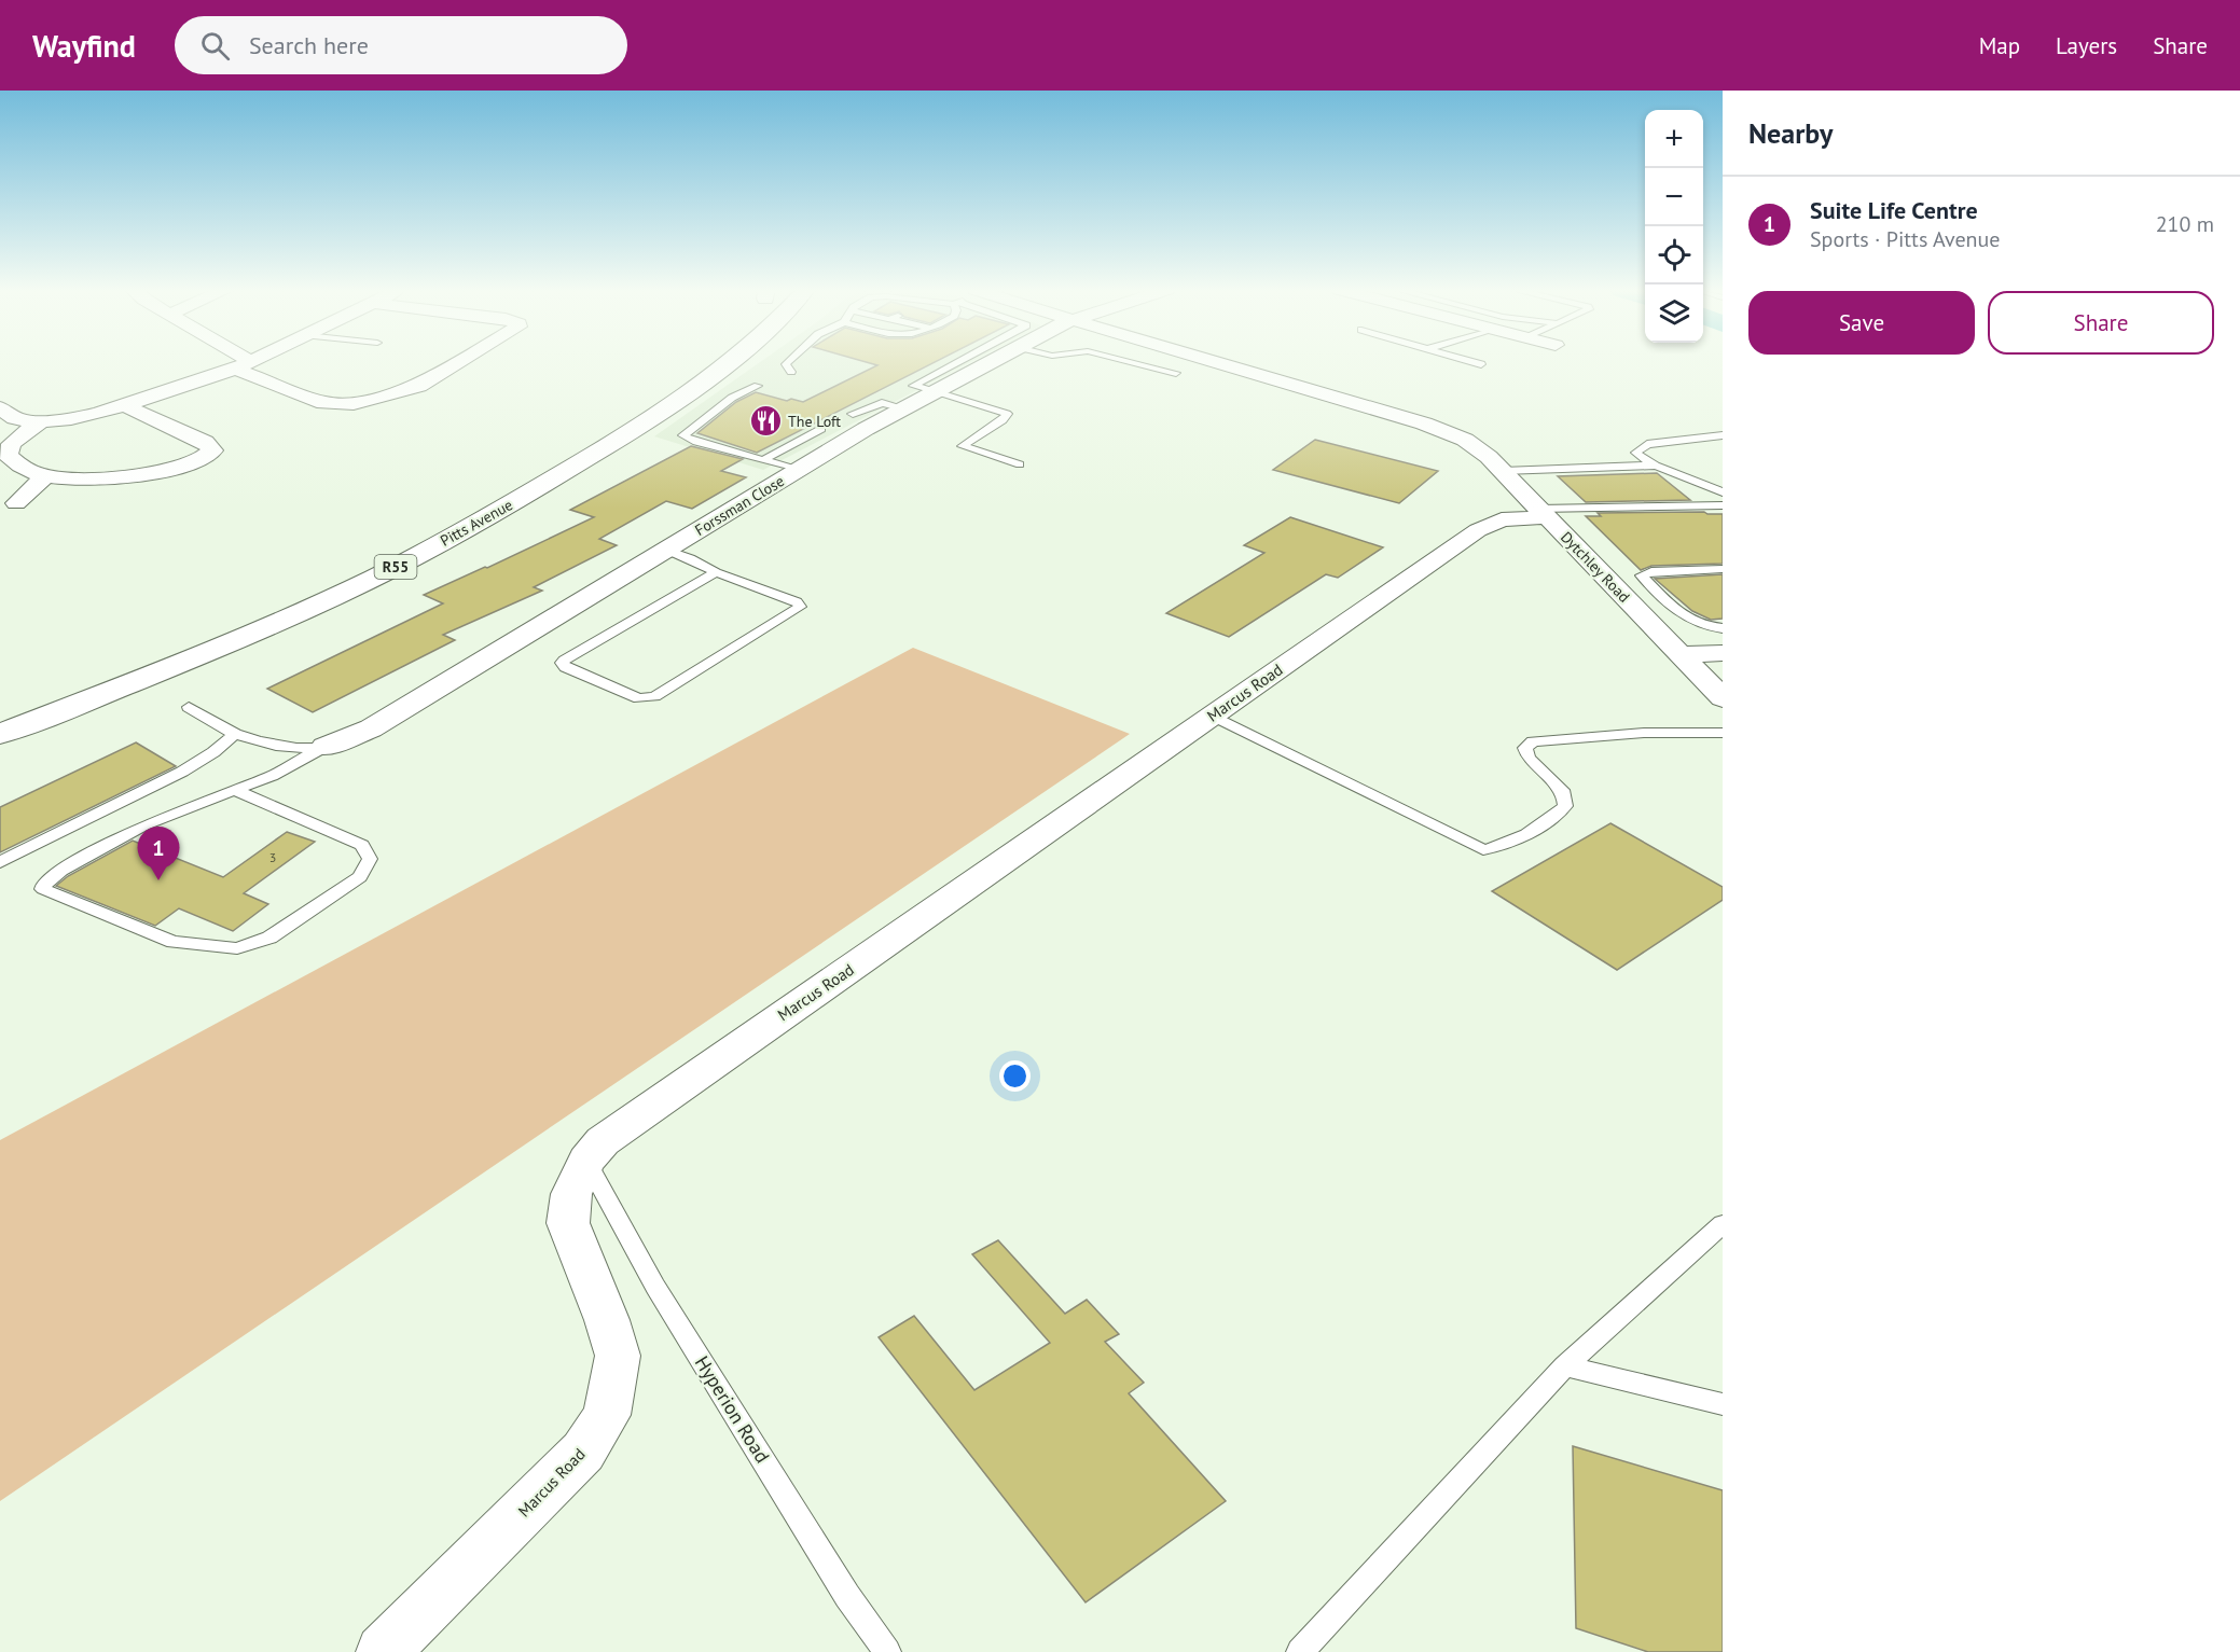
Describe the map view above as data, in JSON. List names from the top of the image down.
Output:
{
  "streets": {
    "main road": ["Pitts Avenue", "R55"],
    "street": ["Forssman Close", "Dytchley Road", "Marcus Road"],
    "lane": ["Hyperion Road"]
  },
  "crossings": [
    ["Dytchley Road", "Marcus Road"],
    ["Marcus Road", "Hyperion Road"]
  ],
  "places": {
    "restaurant": ["The Loft"]
  },
  "house_numbers": ["3"],
  "page": {
    "header": "Wayfind",
    "search": "Search here",
    "nav": ["Map", "Layers", "Share"],
    "heading": "Nearby",
    "map_buttons": ["+", "−"],
    "list": [
      {
        "mark": "1",
        "name": "Suite Life Centre",
        "note": "Sports · Pitts Avenue",
        "value": "210 m"
      }
    ],
    "buttons": ["Save", "Share"],
    "pins": "1"
  }
}
